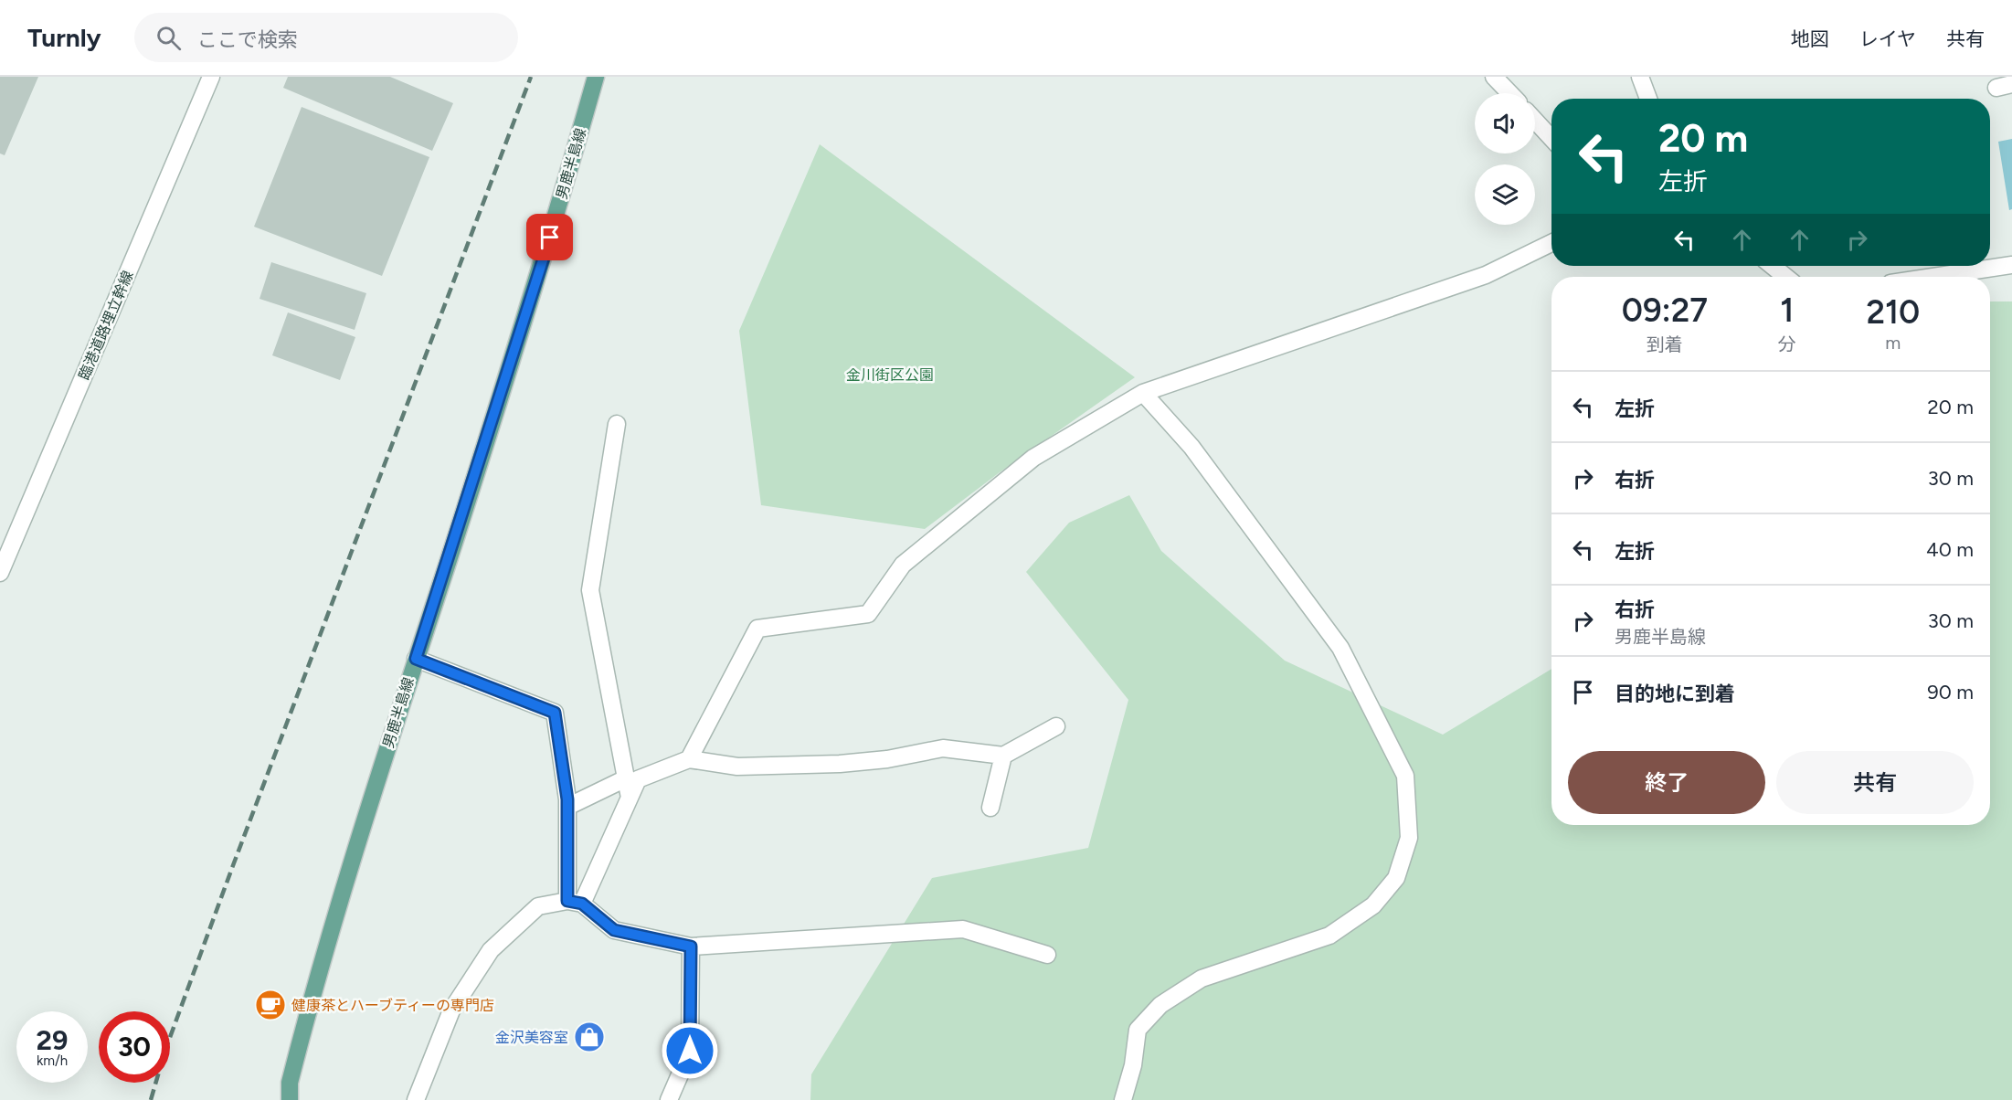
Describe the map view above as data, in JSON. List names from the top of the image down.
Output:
{
  "streets": {
    "main road": ["男鹿半島線"],
    "street": ["臨港道路埋立幹線"]
  },
  "parks": ["金川街区公園"],
  "places": {
    "cafe": ["健康茶とハーブティーの専門店"],
    "shop": ["金沢美容室"]
  },
  "page": {
    "header": "Turnly",
    "search": "ここで検索",
    "nav": ["地図", "レイヤ", "共有"],
    "turn": ["20 m", "左折"],
    "eta": [
      "09:27",
      "到着",
      "1",
      "分",
      "210",
      "m"
    ],
    "list": [
      {
        "name": "左折",
        "value": "20 m"
      },
      {
        "name": "右折",
        "value": "30 m"
      },
      {
        "name": "左折",
        "value": "40 m"
      },
      {
        "name": "右折",
        "note": "男鹿半島線",
        "value": "30 m"
      },
      {
        "name": "目的地に到着",
        "value": "90 m"
      }
    ],
    "buttons": ["終了", "共有"],
    "speed": "29 km/h",
    "limit": "30"
  }
}
